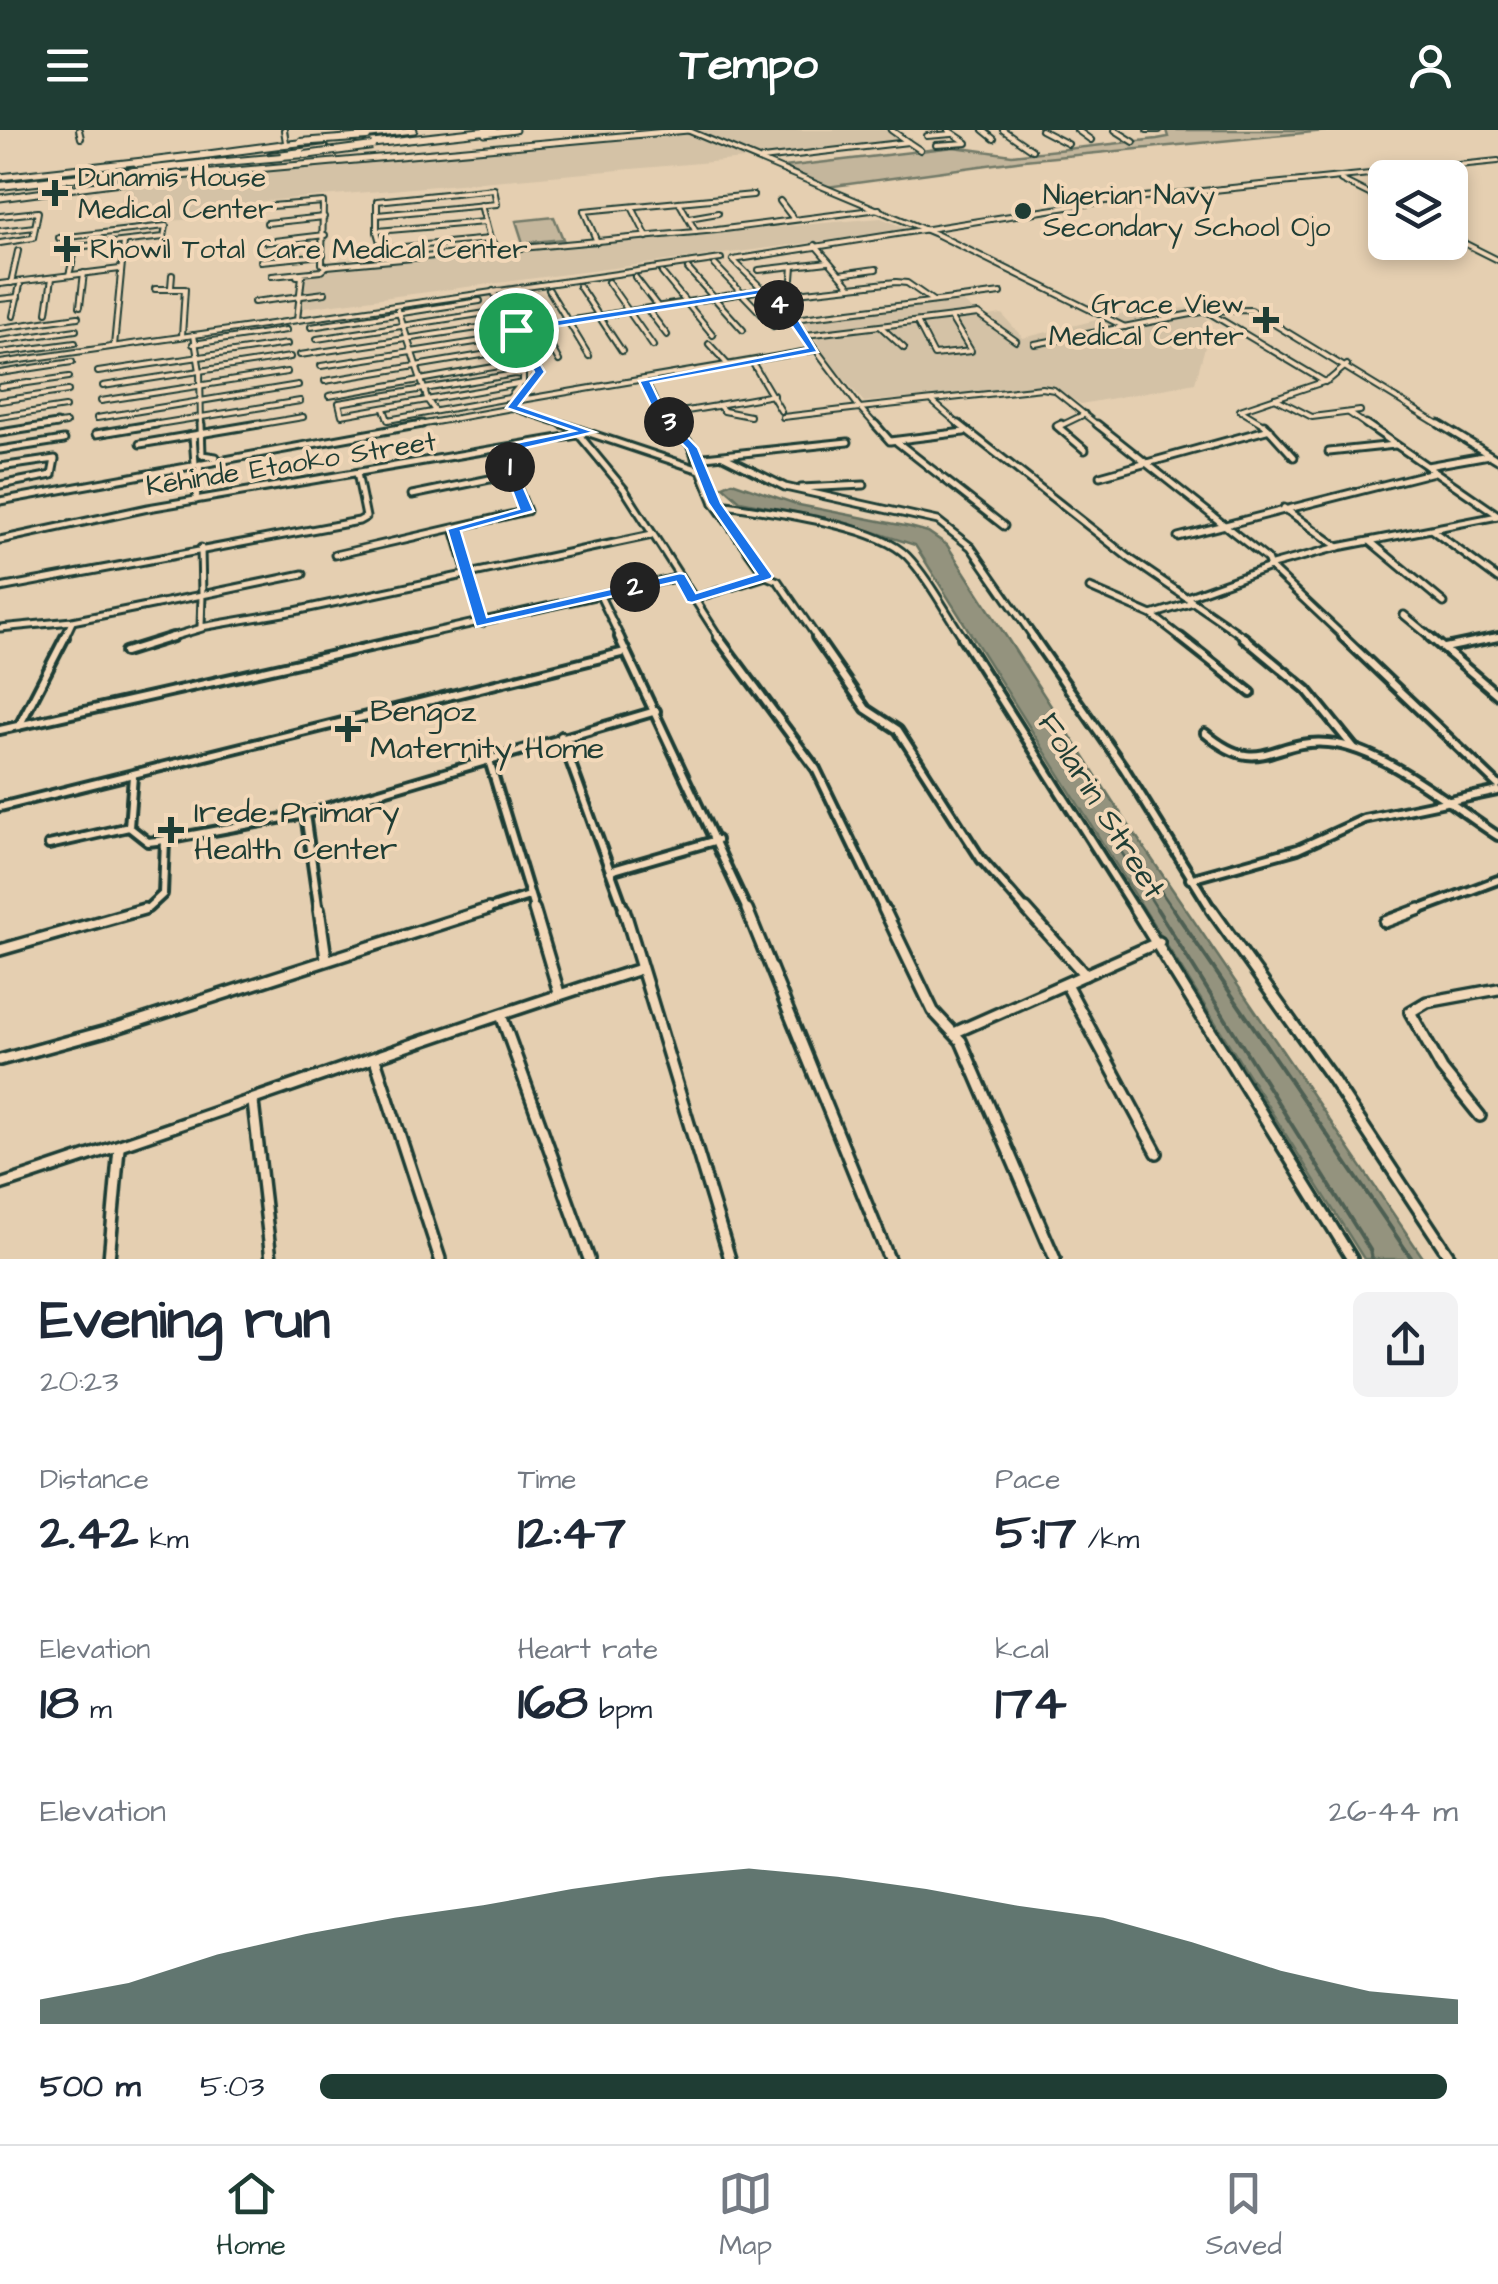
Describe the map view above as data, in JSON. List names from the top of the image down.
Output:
{
  "streets": {
    "street": ["Kehinde Etaoko Street", "Folarin Street"]
  },
  "places": {
    "health": [
      "Dunamis House Medical Center",
      "Rhowil Total Care Medical Center",
      "Grace View Medical Center",
      "Bengoz Maternity Home",
      "Irede Primary Health Center"
    ],
    "other": ["Nigerian Navy Secondary School Ojo"]
  },
  "page": {
    "header": "Tempo",
    "pins": [
      "4",
      "3",
      "1",
      "2"
    ],
    "heading": ["Evening run", "20:23"],
    "stats": [
      ["Distance", "2.42 km"],
      ["Time", "12:47"],
      ["Pace", "5:17 /km"],
      ["Elevation", "18 m"],
      ["Heart rate", "168 bpm"],
      ["kcal", "174"]
    ],
    "chart": ["Elevation", "26–44 m"],
    "list": [
      {
        "name": "500 m",
        "note": "5:03"
      }
    ],
    "tabs": ["Home", "Map", "Saved"]
  }
}
